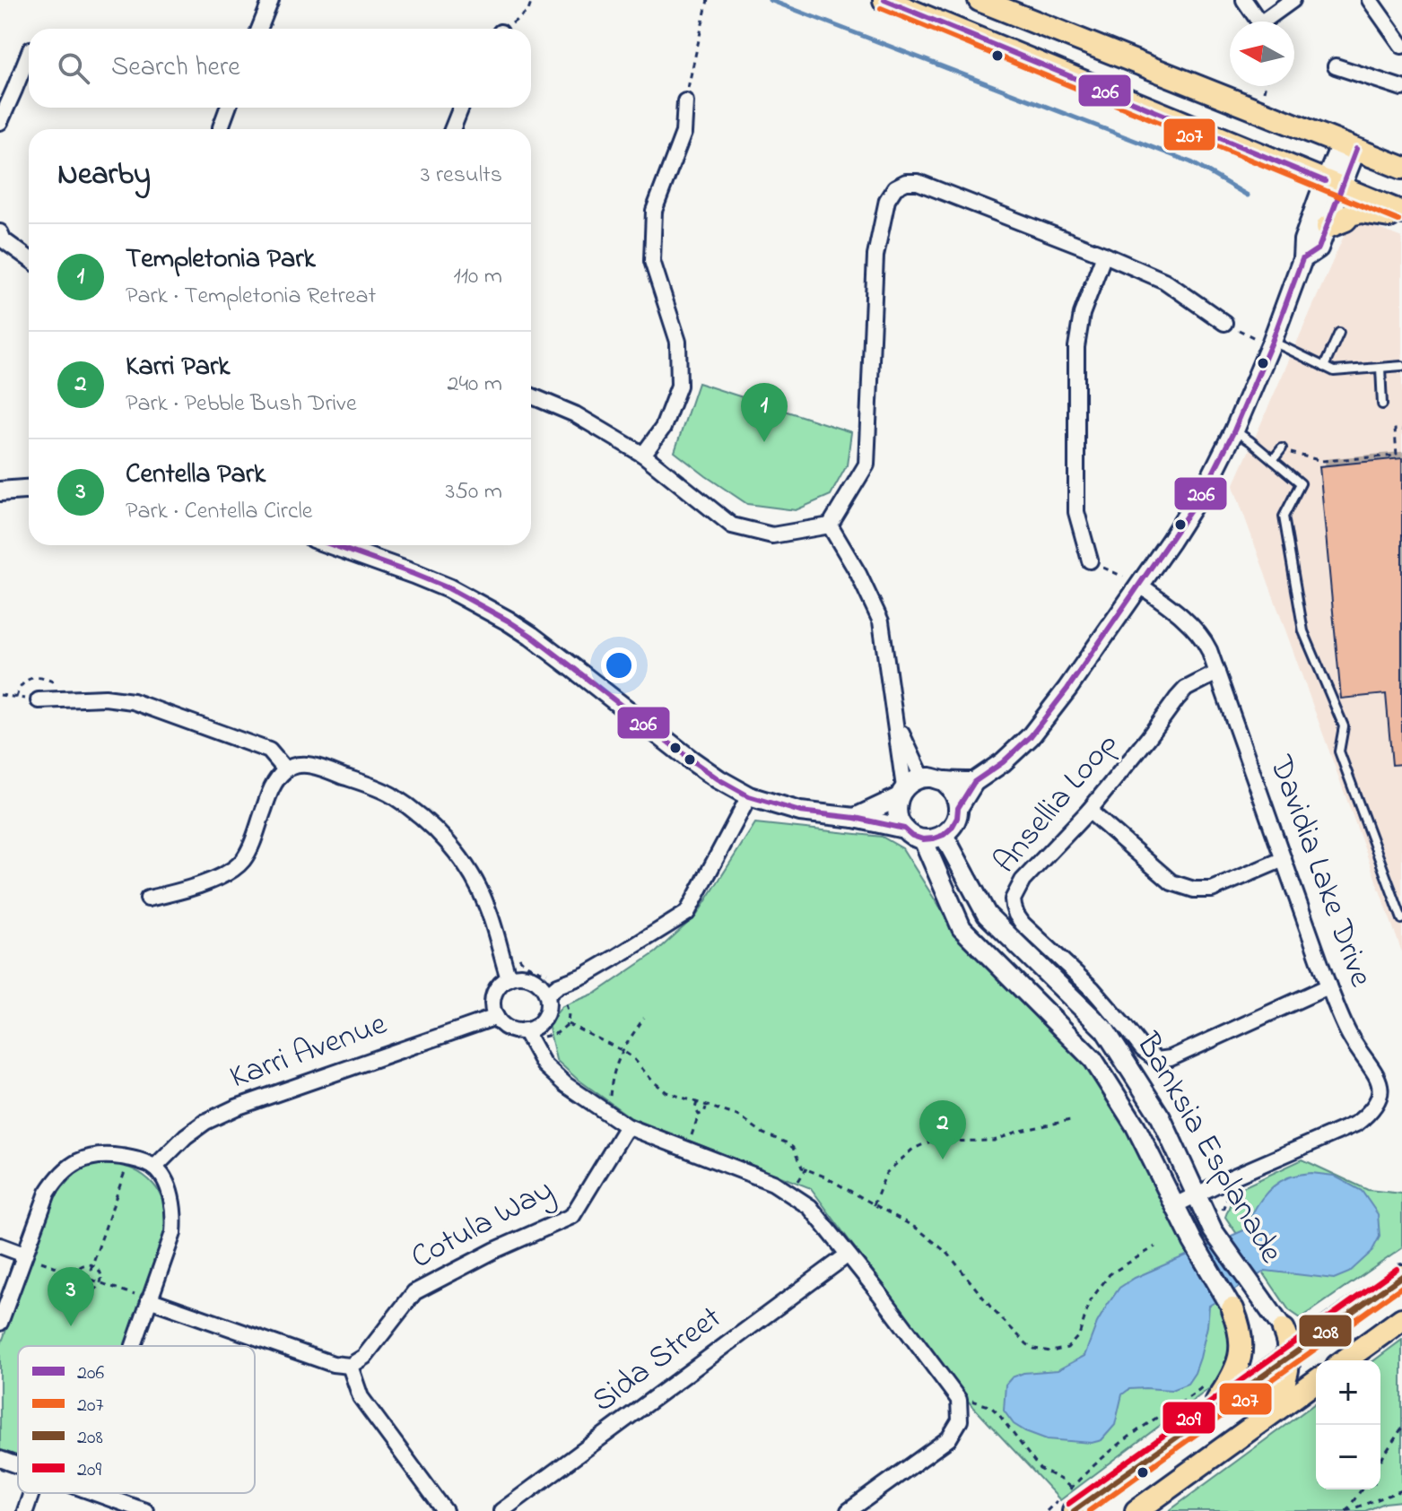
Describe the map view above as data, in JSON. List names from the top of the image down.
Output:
{
  "streets": {
    "street": [
      "Ansellia Loop",
      "Davidia Lake Drive",
      "Karri Avenue",
      "Banksia Esplanade",
      "Cotula Way",
      "Sida Street"
    ]
  },
  "crossings": [
    ["Ansellia Loop", "Davidia Lake Drive"],
    ["Davidia Lake Drive", "Banksia Esplanade"]
  ],
  "lines": [
    "transit line 206",
    "transit line 207",
    "transit line 209",
    "transit line 208"
  ],
  "legend": [
    "206",
    "207",
    "208",
    "209"
  ],
  "north": "left",
  "page": {
    "search": "Search here",
    "heading": ["Nearby", "3 results"],
    "list": [
      {
        "mark": "1",
        "name": "Templetonia Park",
        "note": "Park · Templetonia Retreat",
        "value": "110 m"
      },
      {
        "mark": "2",
        "name": "Karri Park",
        "note": "Park · Pebble Bush Drive",
        "value": "240 m"
      },
      {
        "mark": "3",
        "name": "Centella Park",
        "note": "Park · Centella Circle",
        "value": "350 m"
      }
    ],
    "pins": ["1", "2", "3"],
    "map_buttons": ["+", "−"]
  }
}
